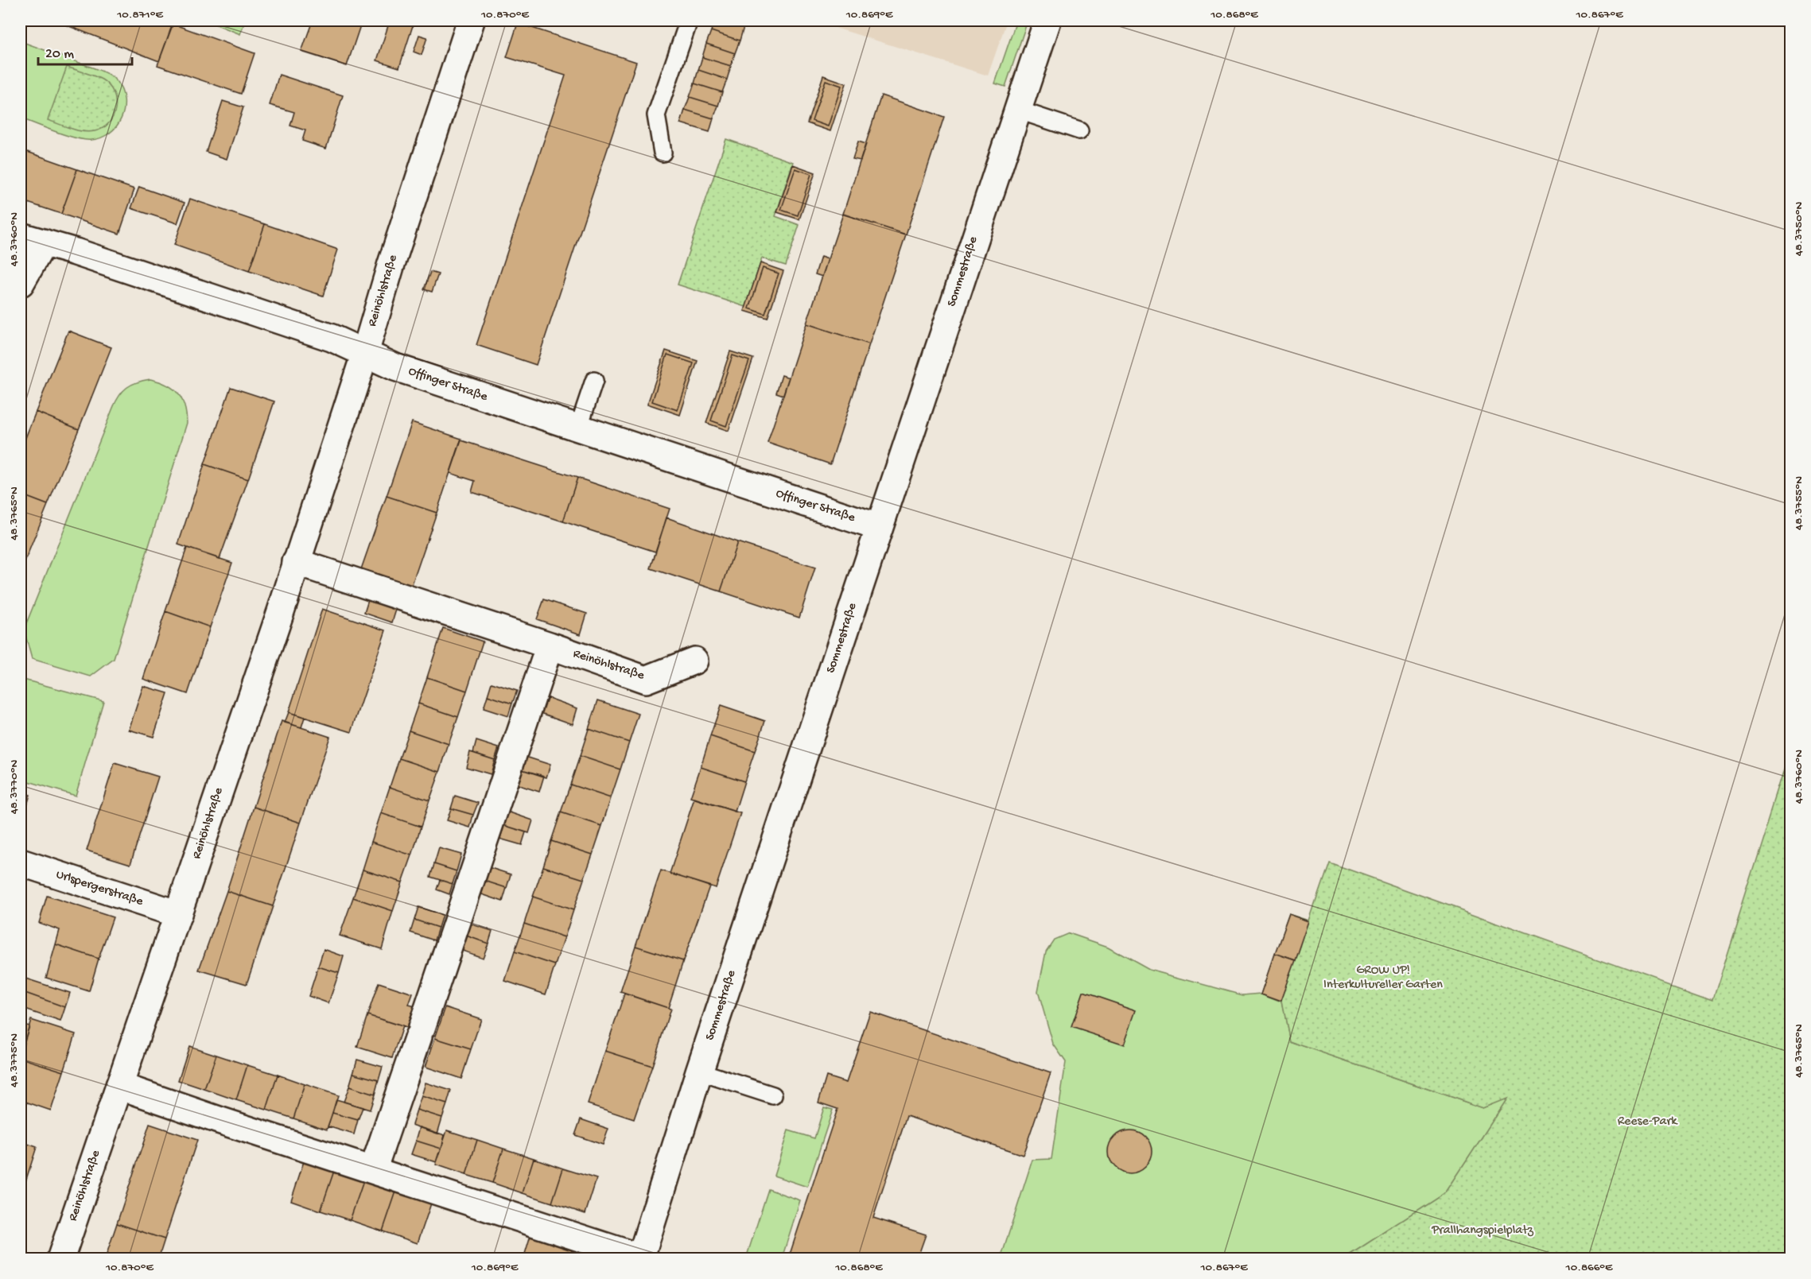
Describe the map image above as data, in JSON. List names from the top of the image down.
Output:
{
  "streets": {
    "street": [
      "Sommestraße",
      "Reinöhlstraße",
      "Offinger Straße",
      "Urlspergerstraße"
    ]
  },
  "crossings": [
    ["Sommestraße", "Offinger Straße"],
    ["Reinöhlstraße", "Offinger Straße"],
    ["Reinöhlstraße", "Urlspergerstraße"]
  ],
  "parks": ["GROW UP! Interkultureller Garten", "Reese-Park", "Prallhangspielplatz"],
  "scale_bar": "20 m",
  "coordinates": [
    "10.871°E",
    "10.870°E",
    "10.869°E",
    "10.868°E",
    "10.867°E",
    "48.3750°N",
    "48.3760°N",
    "48.3755°N",
    "48.3765°N",
    "48.3770°N",
    "48.3775°N",
    "10.866°E"
  ]
}
